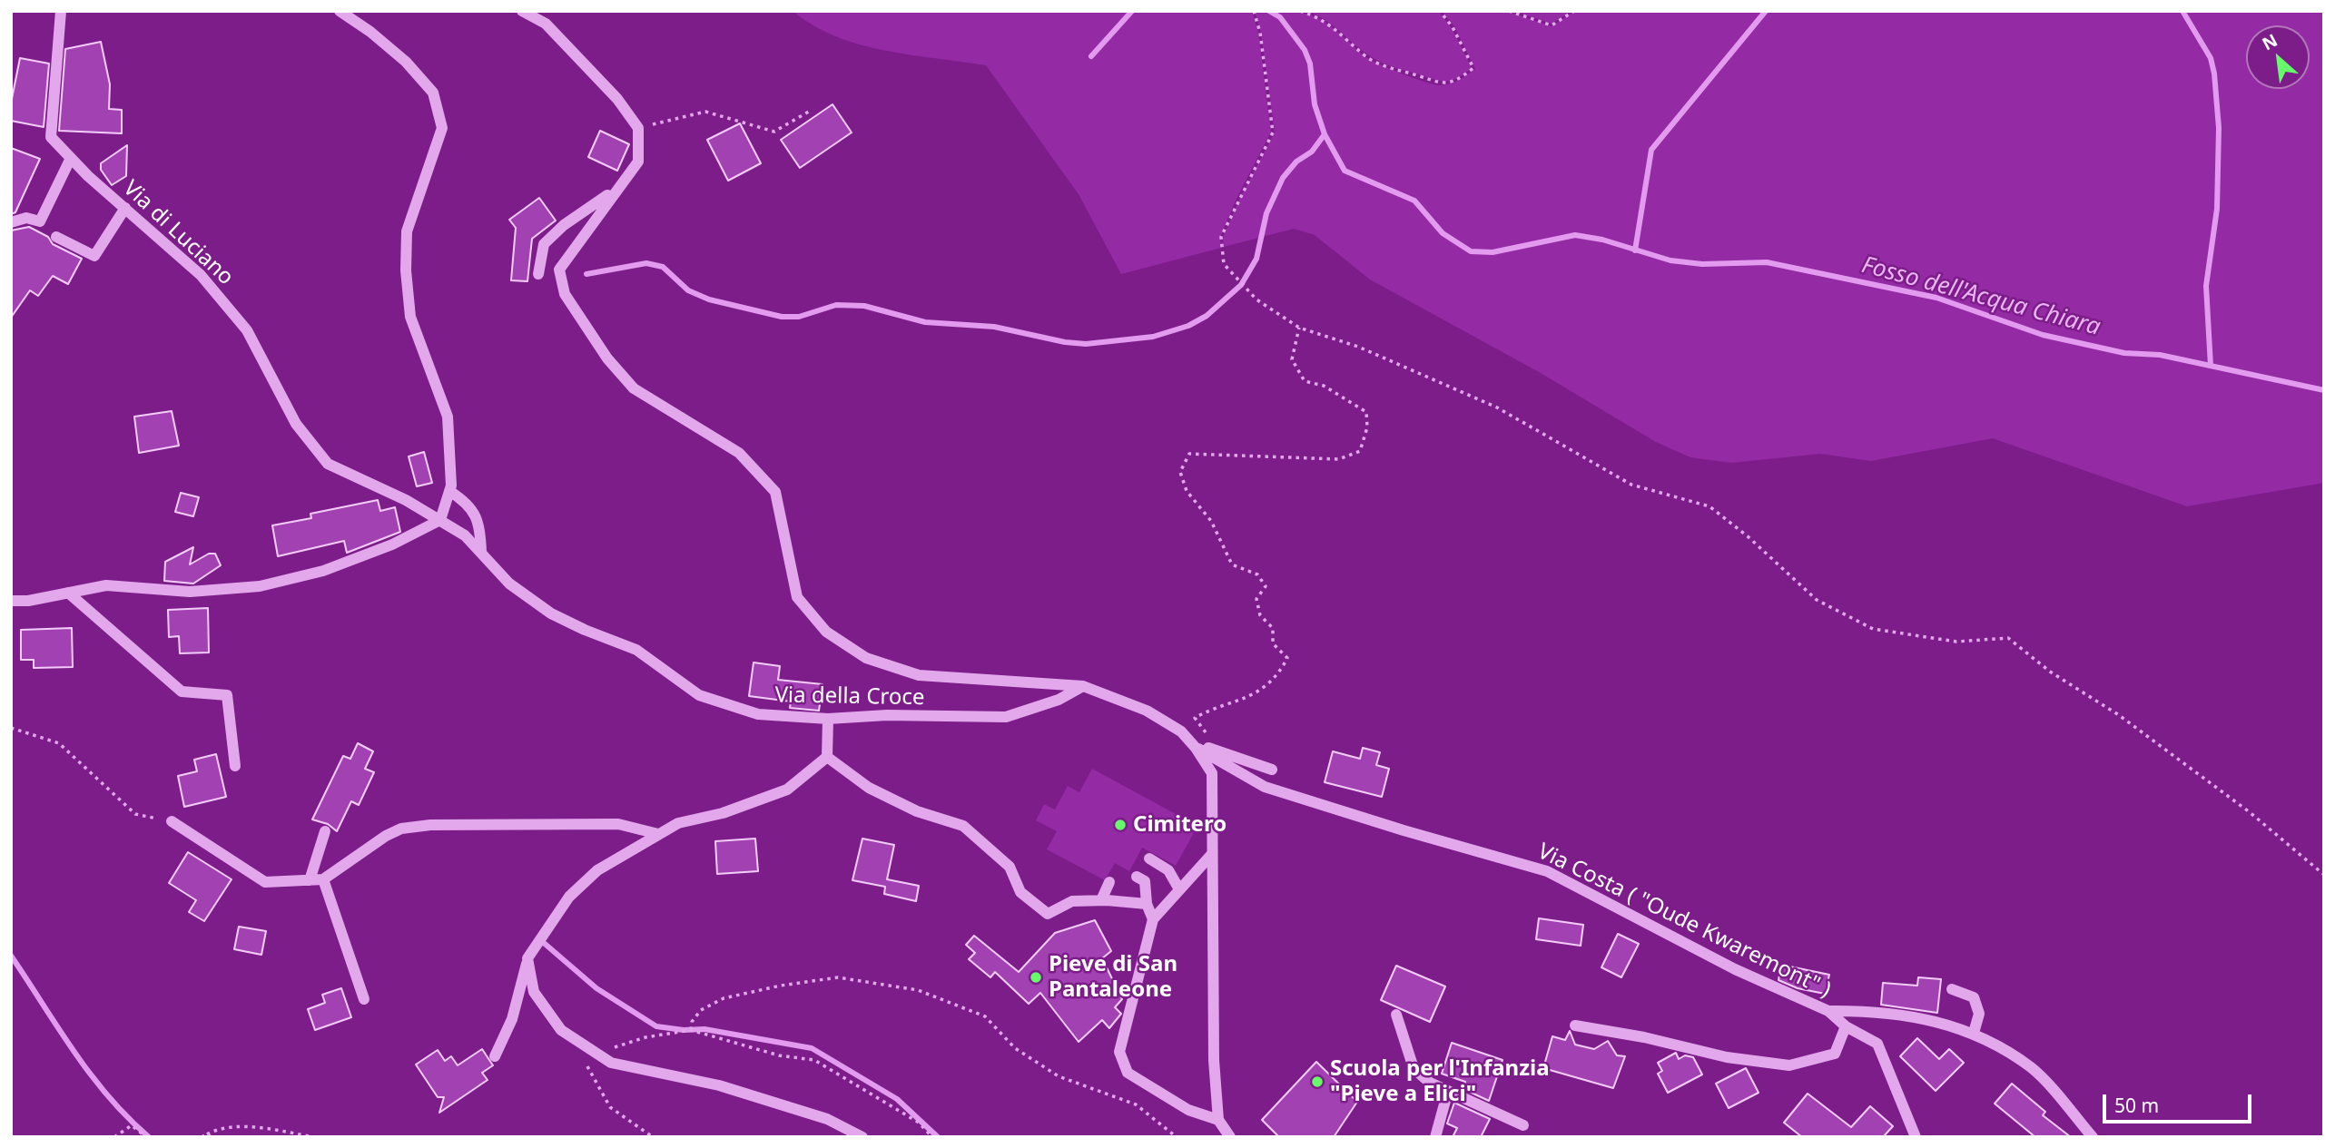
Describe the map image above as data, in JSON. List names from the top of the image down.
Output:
{
  "streets": {
    "street": ["Via di Luciano", "Via della Croce", "Via Costa ( \"Oude Kwaremont\" )"]
  },
  "crossings": [
    ["Via di Luciano", "Via della Croce"]
  ],
  "water": ["Fosso dell'Acqua Chiara"],
  "places": ["Cimitero", "Pieve di San Pantaleone", "Scuola per l'Infanzia \"Pieve a Elici\""],
  "scale_bar": "50 m",
  "north": "top left"
}
